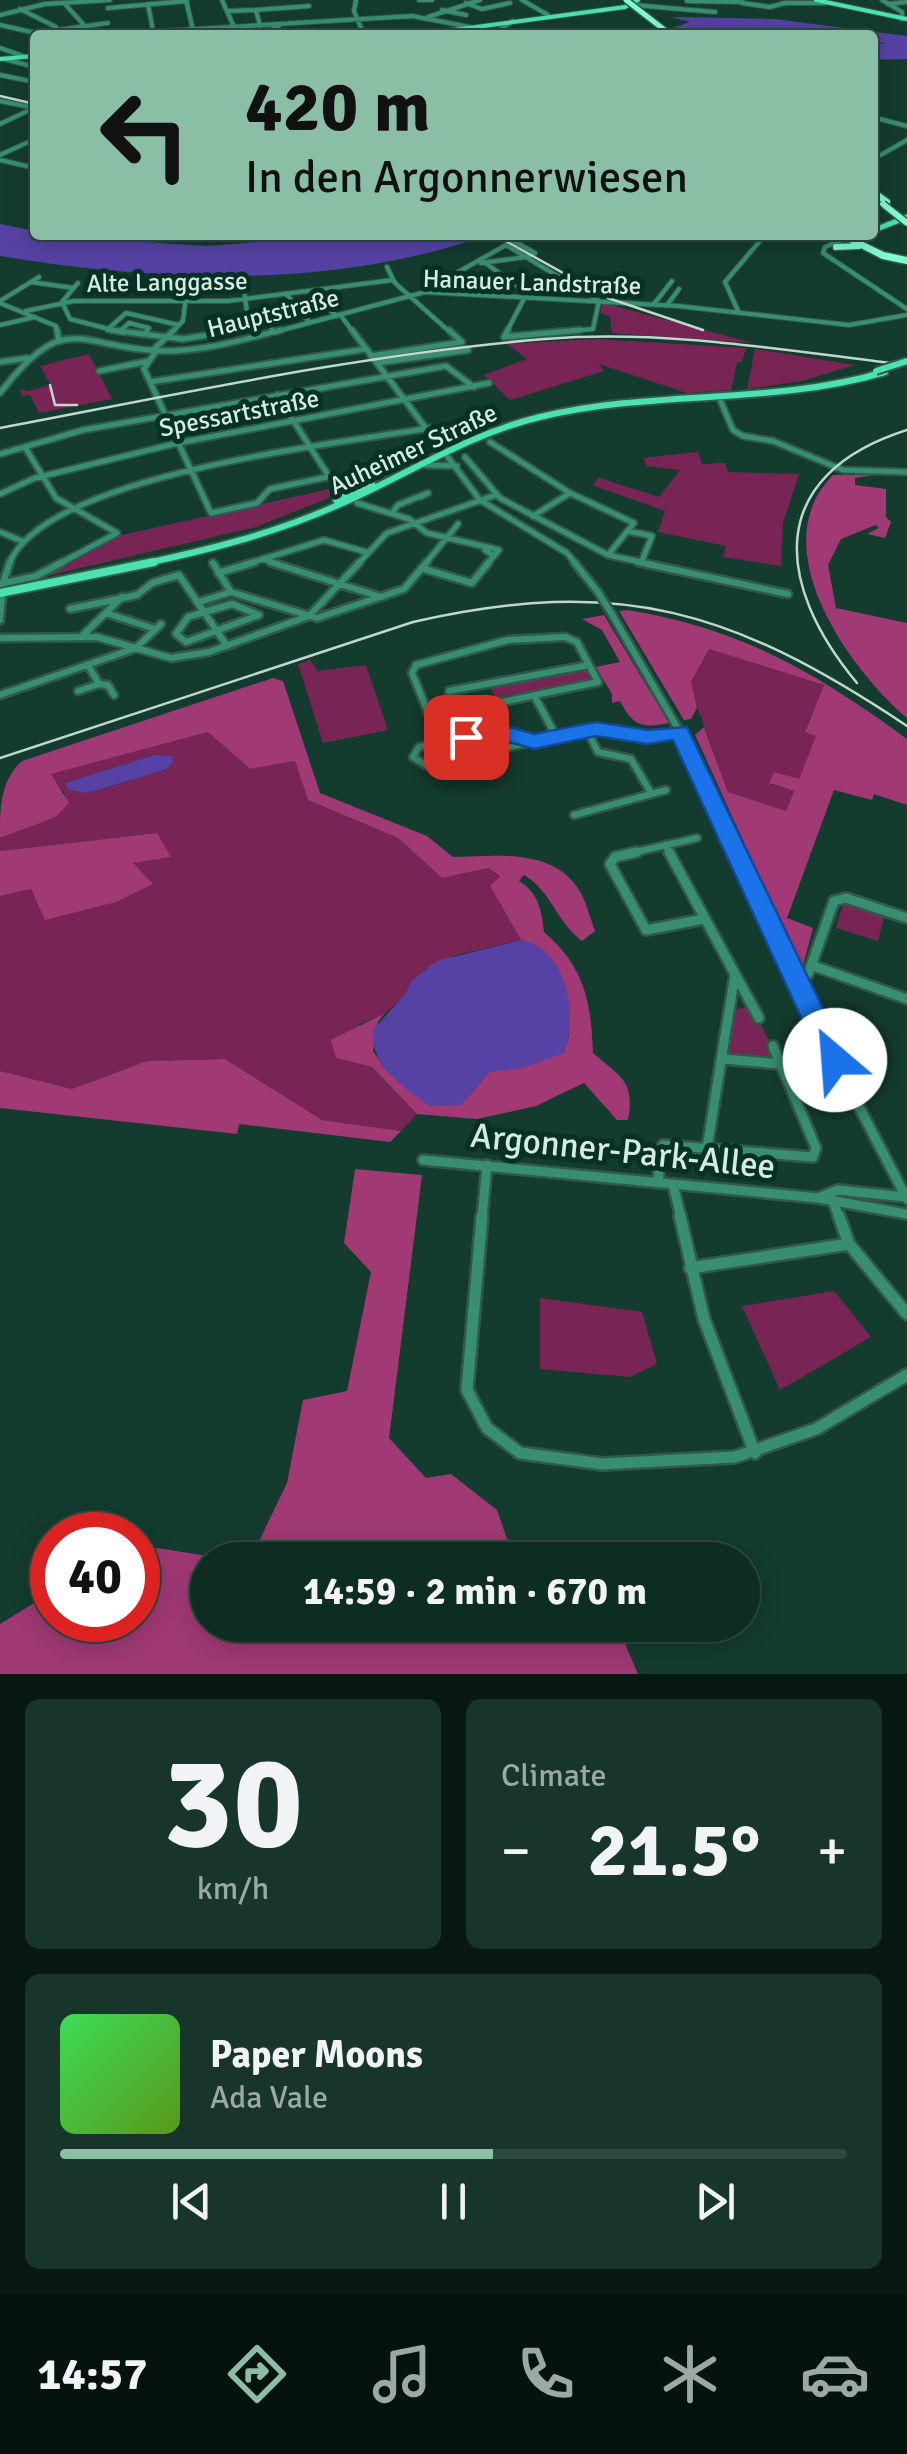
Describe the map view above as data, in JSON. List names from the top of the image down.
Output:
{
  "streets": {
    "main road": ["Auheimer Straße"],
    "street": [
      "Alte Langgasse",
      "Hanauer Landstraße",
      "Hauptstraße",
      "Spessartstraße",
      "Argonner-Park-Allee"
    ]
  },
  "crossings": [
    ["Hanauer Landstraße", "Hauptstraße"]
  ],
  "page": {
    "turn": ["420 m", "In den Argonnerwiesen"],
    "limit": "40",
    "trip": "14:59 · 2 min · 670 m",
    "tile": [
      ["30", "km/h"],
      "Climate"
    ],
    "heat": ["−", "21.5°", "+"],
    "song": ["Paper Moons", "Ada Vale"],
    "tabs": "14:57"
  }
}
